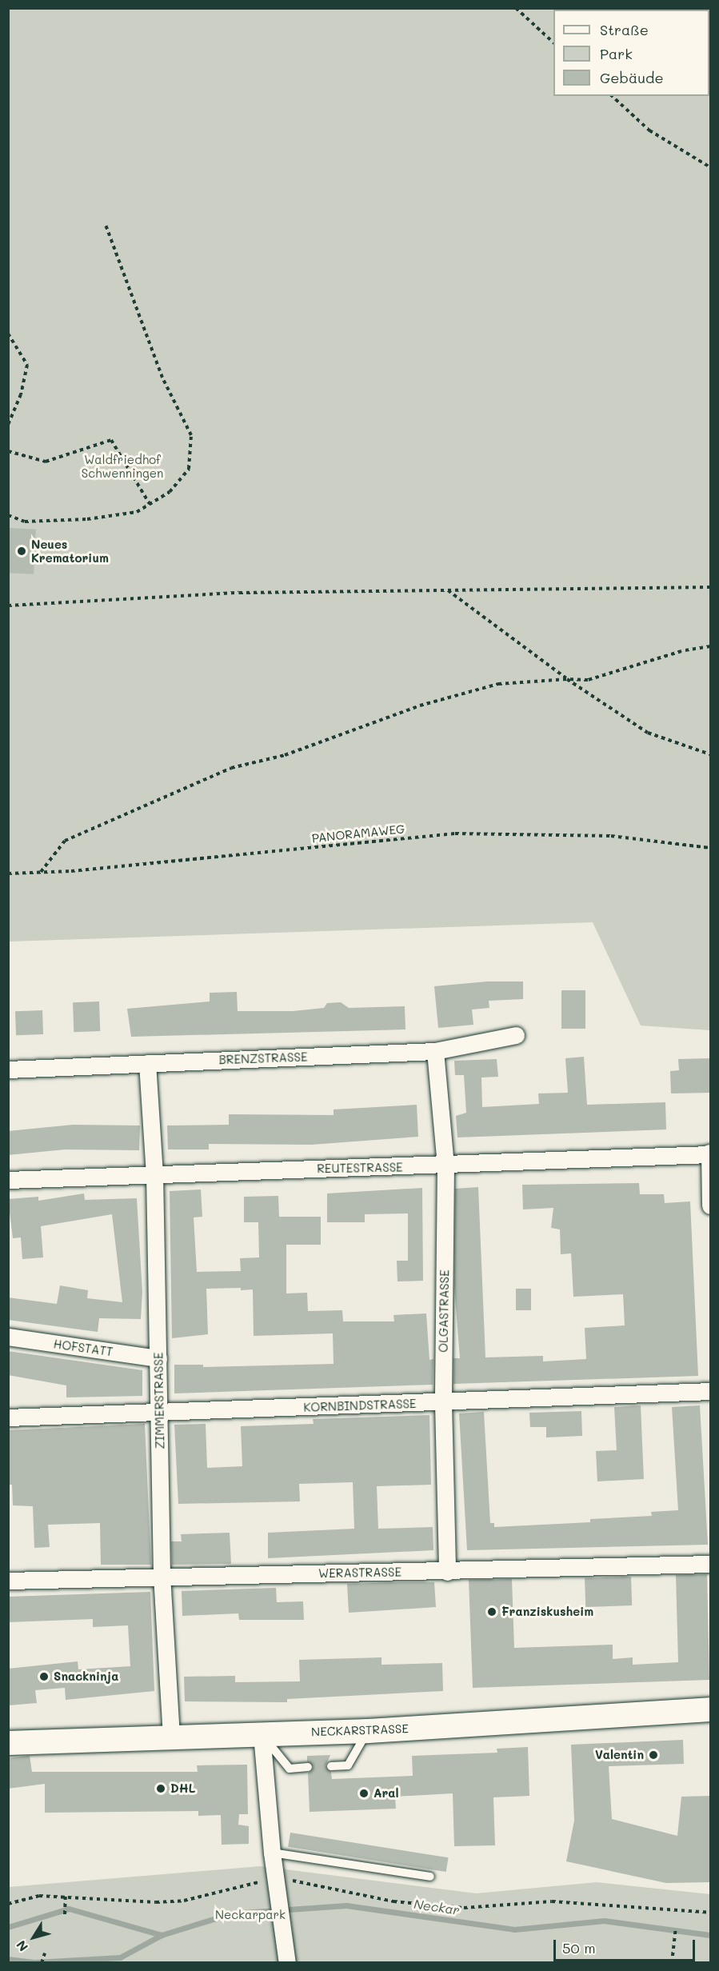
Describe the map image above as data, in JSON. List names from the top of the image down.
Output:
{
  "streets": {
    "main road": ["NECKARSTRASSE"],
    "street": [
      "BRENZSTRASSE",
      "REUTESTRASSE",
      "OLGASTRASSE",
      "HOFSTATT",
      "ZIMMERSTRASSE",
      "KORNBINDSTRASSE",
      "WERASTRASSE"
    ],
    "path": ["PANORAMAWEG"]
  },
  "crossings": [
    ["BRENZSTRASSE", "OLGASTRASSE"],
    ["BRENZSTRASSE", "ZIMMERSTRASSE"],
    ["REUTESTRASSE", "OLGASTRASSE"],
    ["REUTESTRASSE", "ZIMMERSTRASSE"],
    ["OLGASTRASSE", "KORNBINDSTRASSE"],
    ["OLGASTRASSE", "WERASTRASSE"],
    ["HOFSTATT", "ZIMMERSTRASSE"],
    ["ZIMMERSTRASSE", "KORNBINDSTRASSE"],
    ["ZIMMERSTRASSE", "WERASTRASSE"],
    ["ZIMMERSTRASSE", "NECKARSTRASSE"]
  ],
  "water": ["Neckar"],
  "parks": ["Waldfriedhof Schwenningen", "Neckarpark"],
  "places": [
    "Neues Krematorium",
    "Franziskusheim",
    "Snackninja",
    "Valentin",
    "DHL",
    "Aral"
  ],
  "legend": ["Straße", "Park", "Gebäude"],
  "scale_bar": "50 m",
  "north": "bottom left"
}
